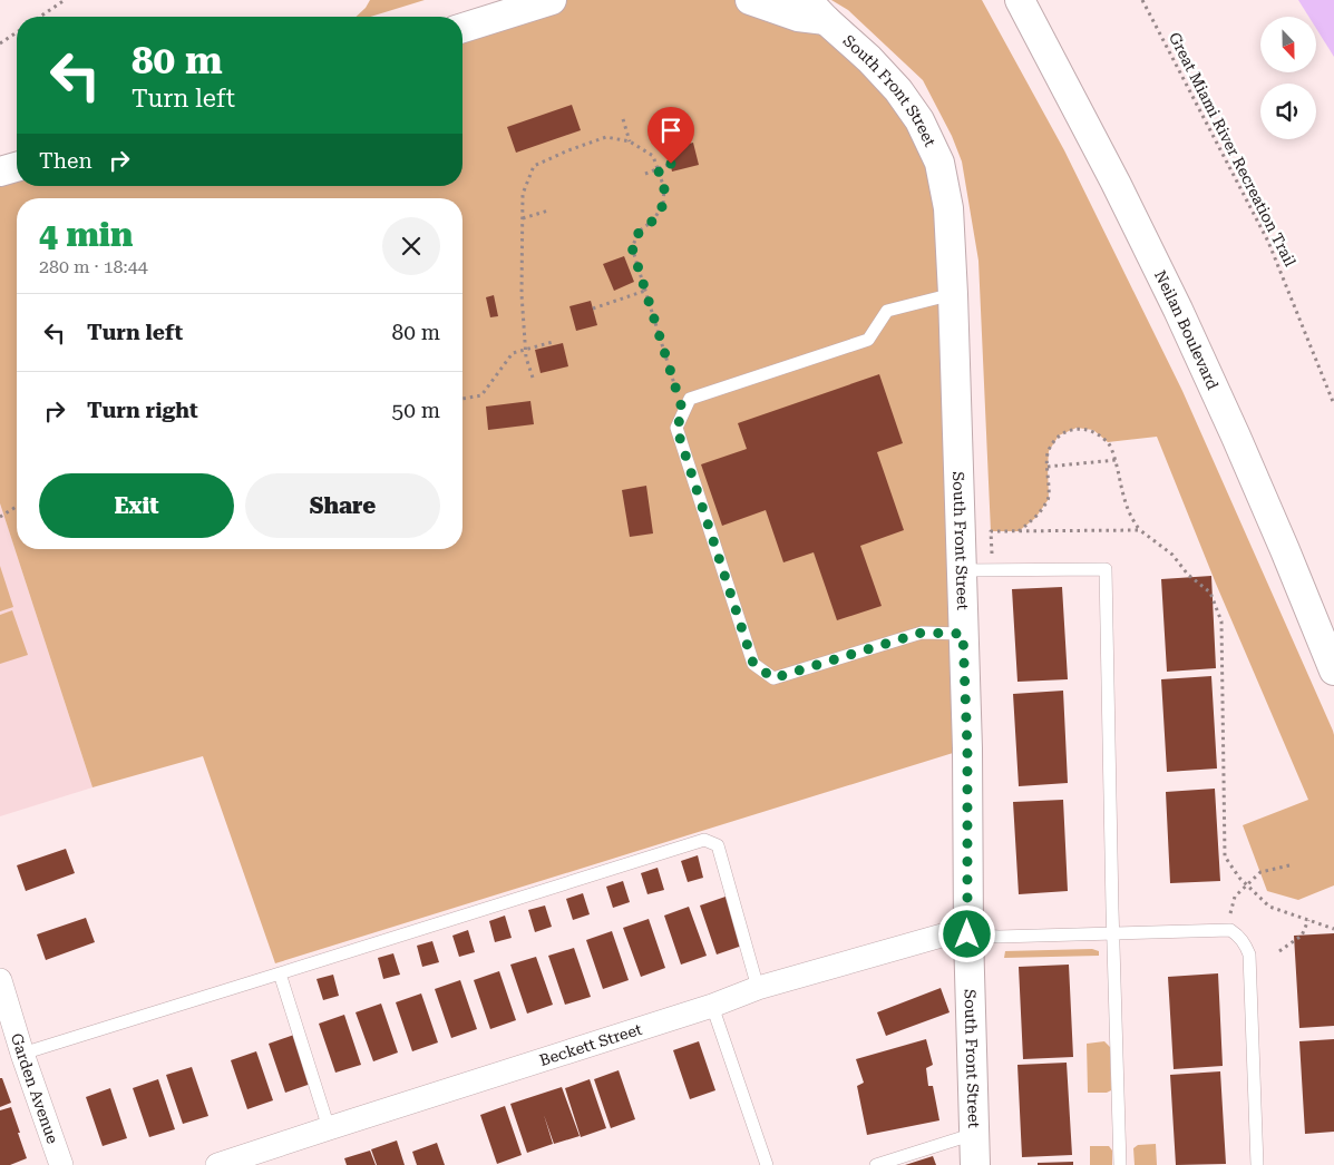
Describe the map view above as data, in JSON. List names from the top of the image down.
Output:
{
  "streets": {
    "street": [
      "South Front Street",
      "Neilan Boulevard",
      "Beckett Street",
      "Garden Avenue"
    ],
    "path": ["Great Miami River Recreation Trail"]
  },
  "crossings": [
    ["South Front Street", "Beckett Street"]
  ],
  "north": "bottom",
  "page": {
    "turn": ["80 m", "Turn left"],
    "then": "Then",
    "heading": ["4 min", "280 m · 18:44"],
    "list": [
      {
        "name": "Turn left",
        "value": "80 m"
      },
      {
        "name": "Turn right",
        "value": "50 m"
      }
    ],
    "buttons": ["Exit", "Share"]
  }
}
